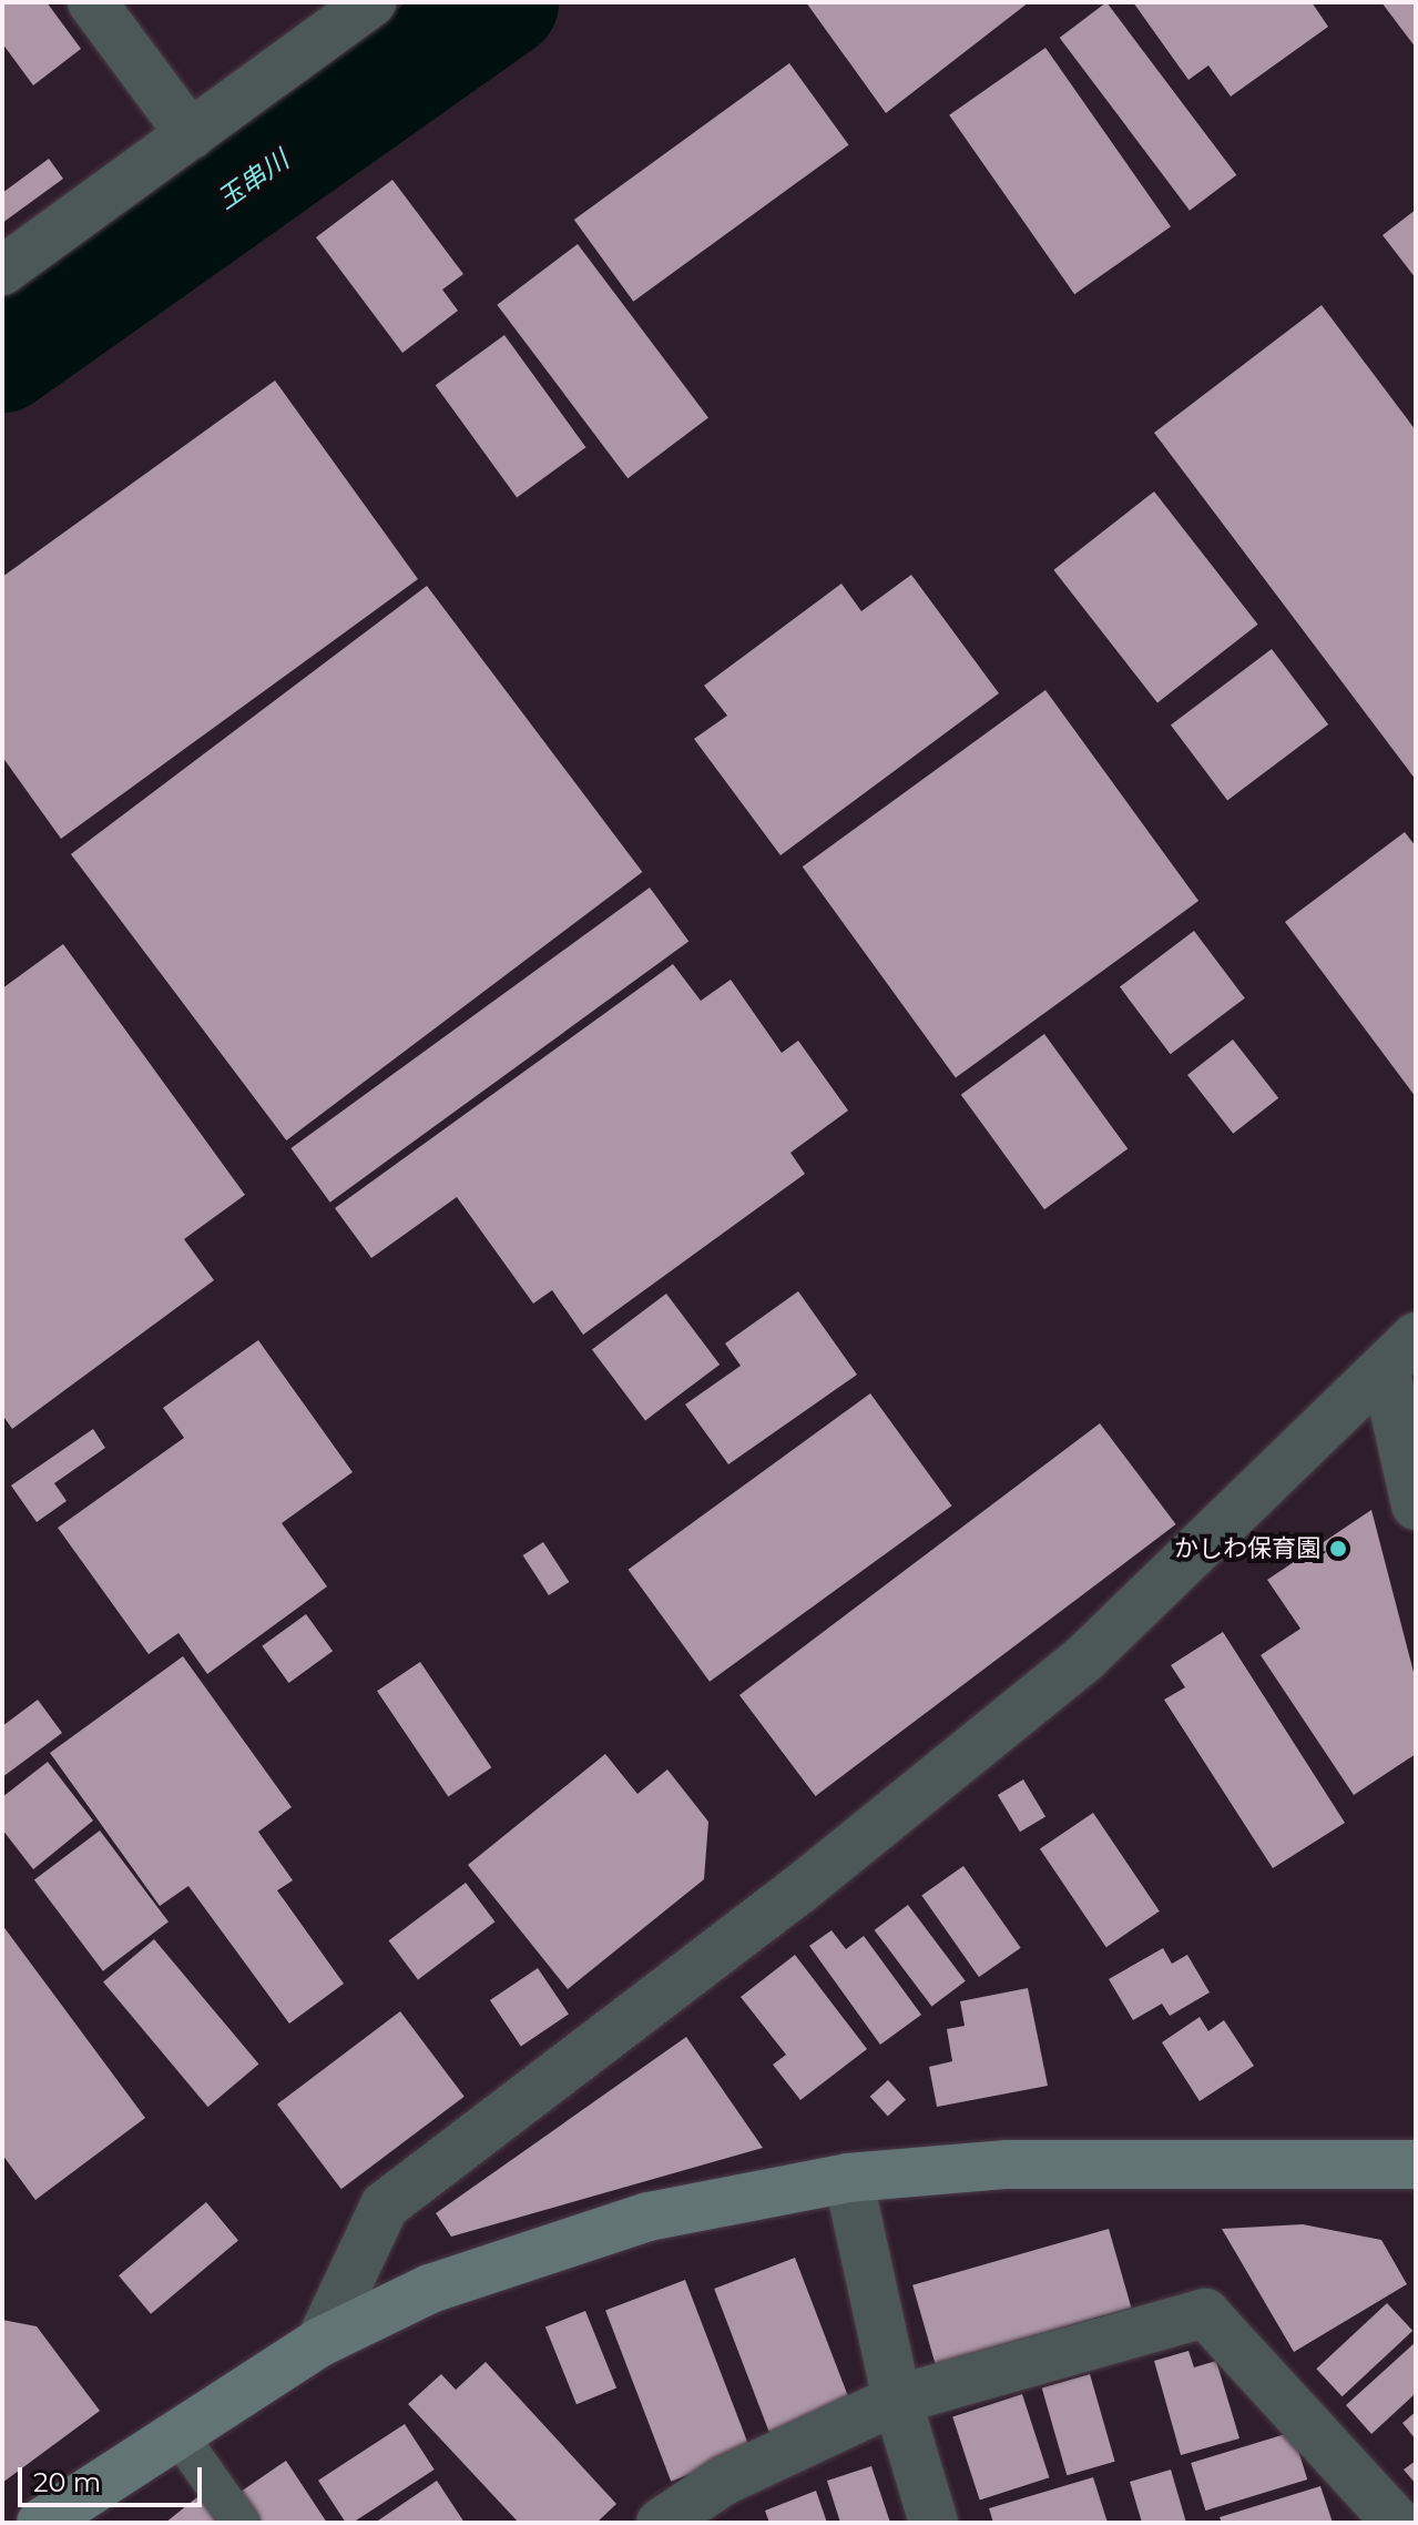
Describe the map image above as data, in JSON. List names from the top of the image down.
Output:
{
  "water": ["玉串川"],
  "places": ["かしわ保育園"],
  "scale_bar": "20 m"
}
